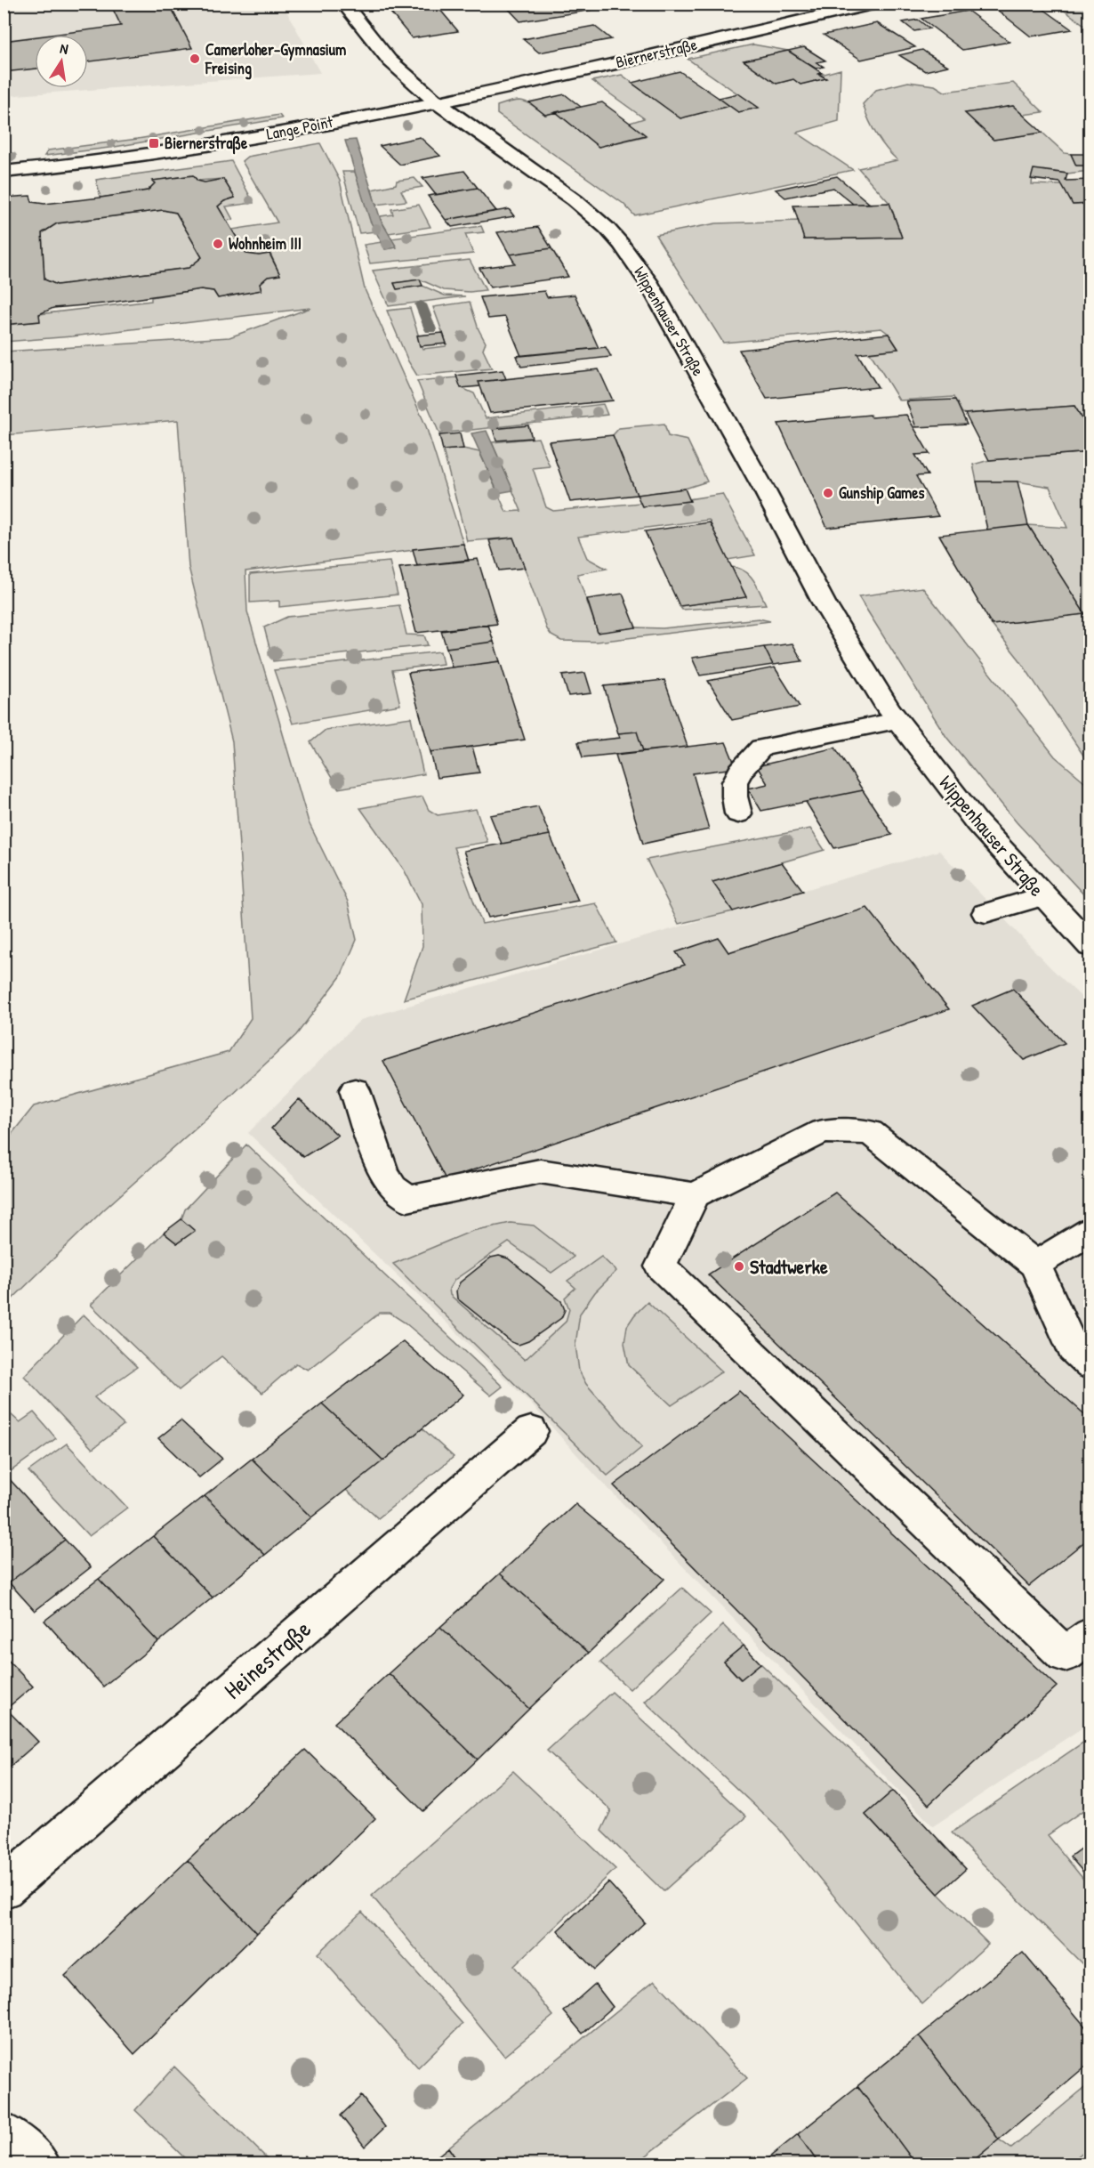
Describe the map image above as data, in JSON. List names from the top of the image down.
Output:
{
  "streets": {
    "street": [
      "Biernerstraße",
      "Lange Point",
      "Wippenhauser Straße",
      "Heinestraße"
    ]
  },
  "crossings": [
    ["Biernerstraße", "Lange Point"],
    ["Biernerstraße", "Wippenhauser Straße"],
    ["Lange Point", "Wippenhauser Straße"]
  ],
  "places": {
    "other": [
      "Camerloher-Gymnasium Freising",
      "Wohnheim III",
      "Gunship Games",
      "Stadtwerke"
    ],
    "transit": ["Biernerstraße"]
  },
  "north": "top"
}
